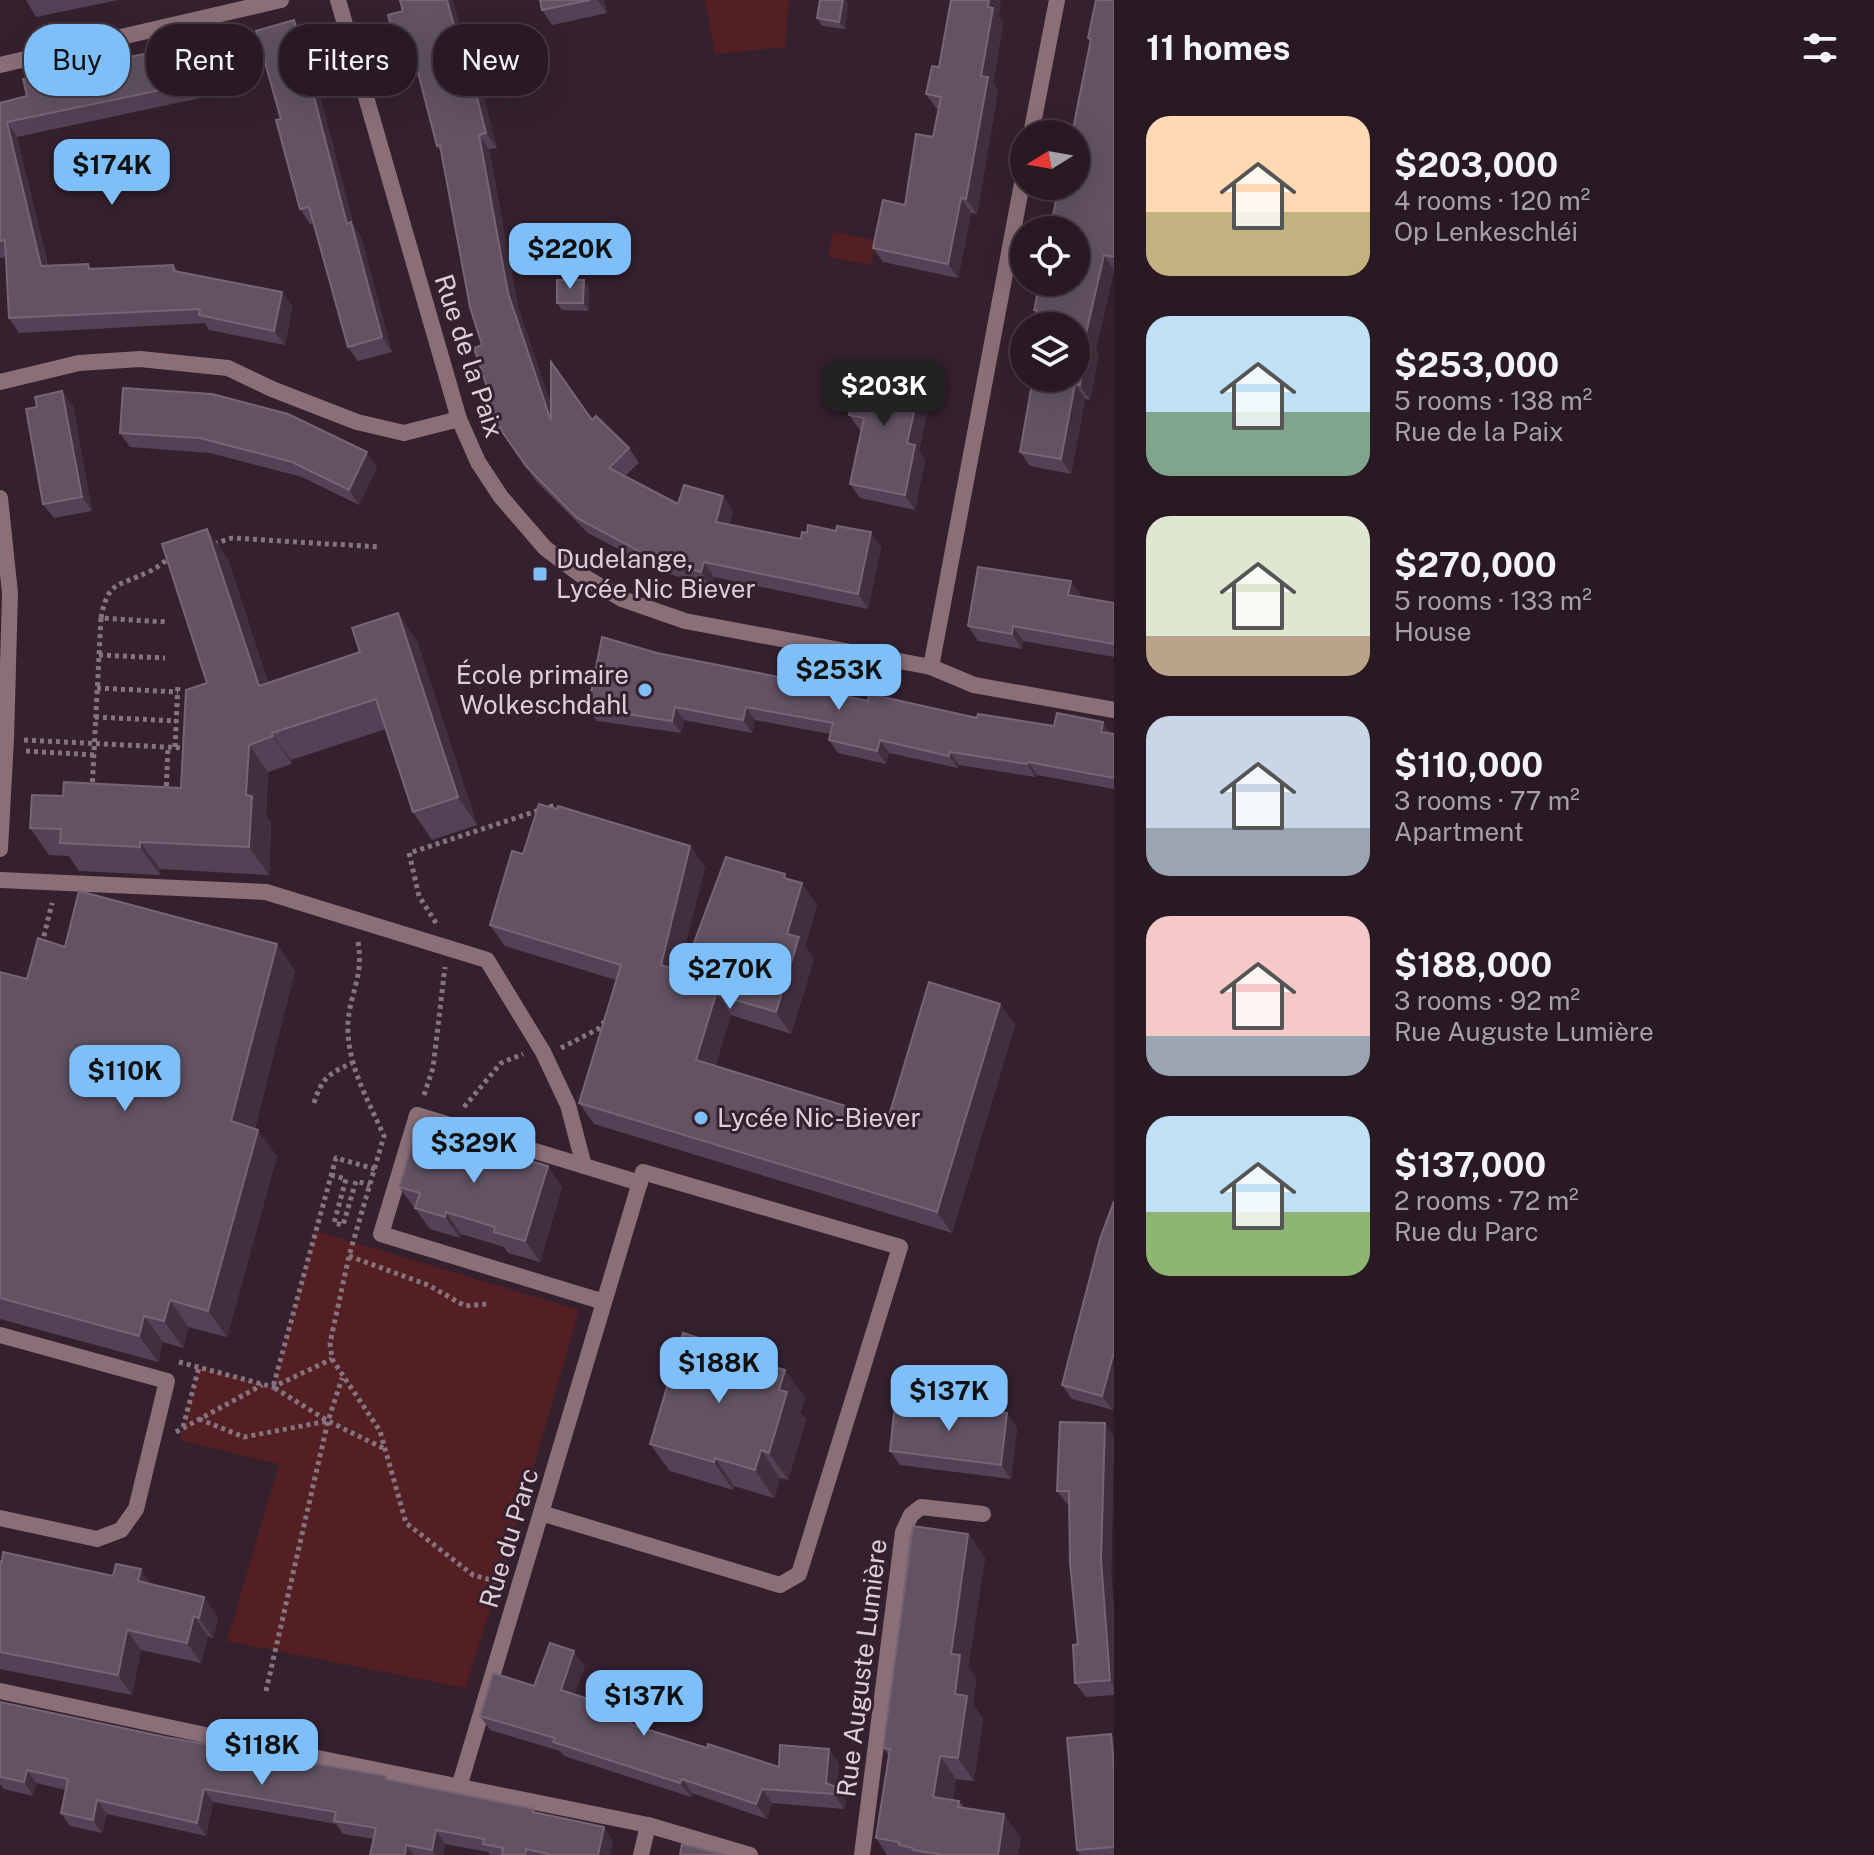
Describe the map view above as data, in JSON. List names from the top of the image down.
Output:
{
  "streets": {
    "street": ["Rue de la Paix", "Rue du Parc", "Rue Auguste Lumière"]
  },
  "places": {
    "transit": ["Dudelange, Lycée Nic Biever"],
    "other": ["École primaire Wolkeschdahl", "Lycée Nic-Biever"]
  },
  "north": "left",
  "page": {
    "heading": "11 homes",
    "chip": [
      "Buy",
      "Rent",
      "Filters",
      "New"
    ],
    "list": [
      {
        "name": "$203,000",
        "note": "4 rooms · 120 m² · Op Lenkeschléi"
      },
      {
        "name": "$253,000",
        "note": "5 rooms · 138 m² · Rue de la Paix"
      },
      {
        "name": "$270,000",
        "note": "5 rooms · 133 m² · House"
      },
      {
        "name": "$110,000",
        "note": "3 rooms · 77 m² · Apartment"
      },
      {
        "name": "$188,000",
        "note": "3 rooms · 92 m² · Rue Auguste Lumière"
      },
      {
        "name": "$137,000",
        "note": "2 rooms · 72 m² · Rue du Parc"
      }
    ],
    "price": [
      "$174K",
      "$220K",
      "$203K",
      "$253K",
      "$270K",
      "$110K",
      "$329K",
      "$188K",
      "$137K",
      "$137K",
      "$118K"
    ]
  }
}
